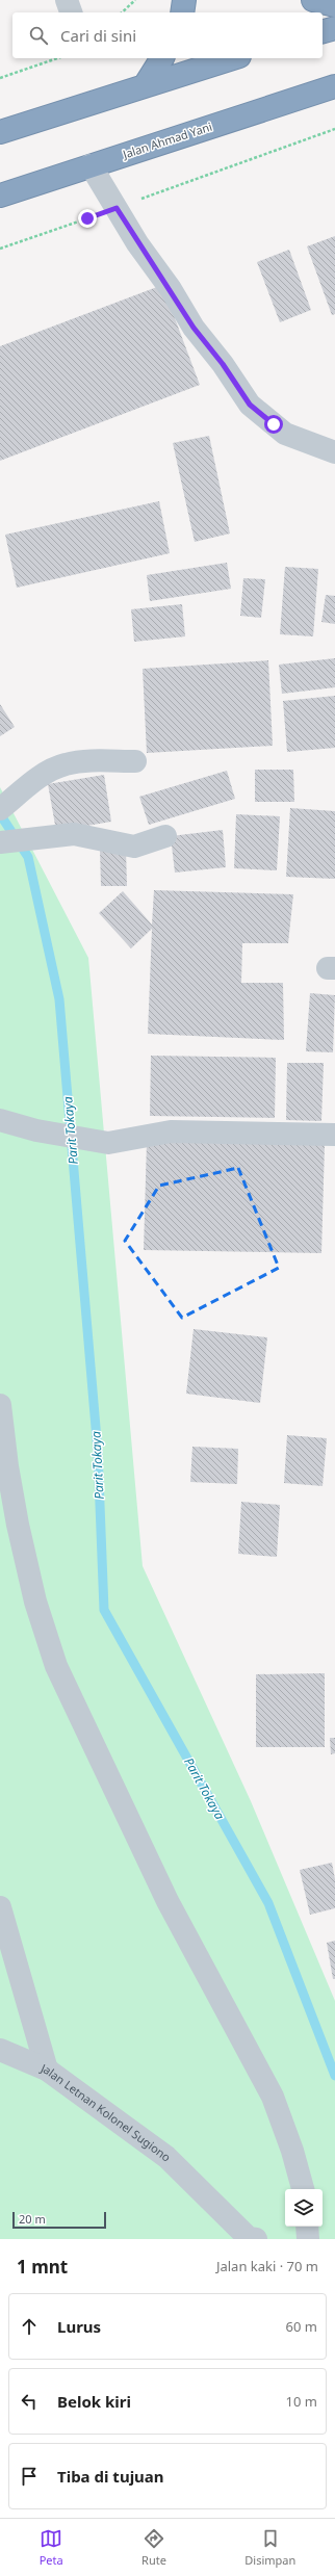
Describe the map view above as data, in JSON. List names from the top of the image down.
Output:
{
  "streets": {
    "highway": ["Jalan Ahmad Yani"],
    "street": ["Jalan Letnan Kolonel Sugiono"]
  },
  "water": ["Parit Tokaya"],
  "scale_bar": "20 m",
  "page": {
    "search": "Cari di sini",
    "scale": "20 m",
    "heading": ["1 mnt", "Jalan kaki · 70 m"],
    "list": [
      ["Lurus", "60 m"],
      ["Belok kiri", "10 m"],
      "Tiba di tujuan"
    ],
    "nav": ["Peta", "Rute", "Disimpan"]
  }
}
